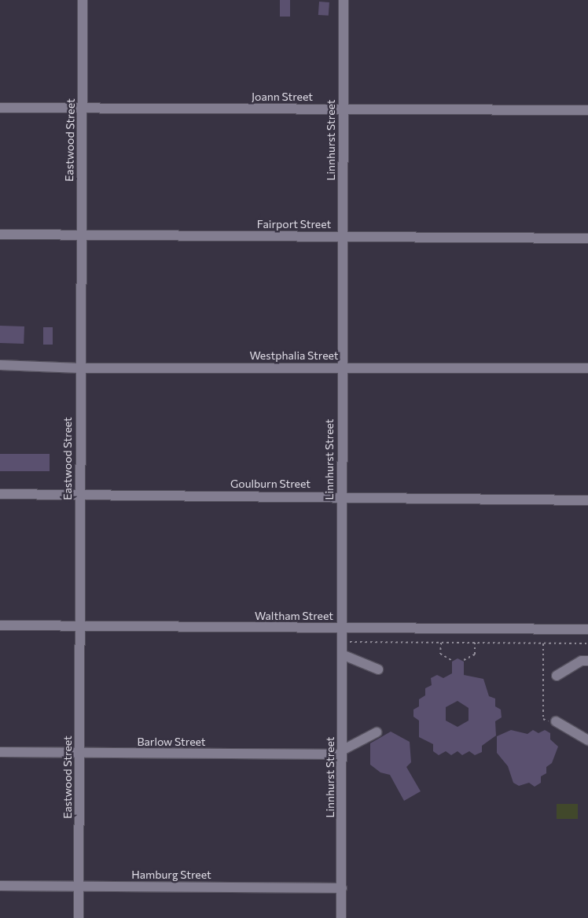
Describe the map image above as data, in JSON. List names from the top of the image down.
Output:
{
  "streets": {
    "street": [
      "Joann Street",
      "Eastwood Street",
      "Linnhurst Street",
      "Fairport Street",
      "Westphalia Street",
      "Goulburn Street",
      "Waltham Street",
      "Barlow Street",
      "Hamburg Street"
    ]
  },
  "crossings": [
    ["Joann Street", "Eastwood Street"],
    ["Joann Street", "Linnhurst Street"],
    ["Eastwood Street", "Fairport Street"],
    ["Eastwood Street", "Westphalia Street"],
    ["Eastwood Street", "Goulburn Street"],
    ["Eastwood Street", "Waltham Street"],
    ["Eastwood Street", "Barlow Street"],
    ["Eastwood Street", "Hamburg Street"],
    ["Linnhurst Street", "Fairport Street"],
    ["Linnhurst Street", "Westphalia Street"],
    ["Linnhurst Street", "Goulburn Street"],
    ["Linnhurst Street", "Waltham Street"],
    ["Linnhurst Street", "Barlow Street"],
    ["Linnhurst Street", "Hamburg Street"]
  ]
}
